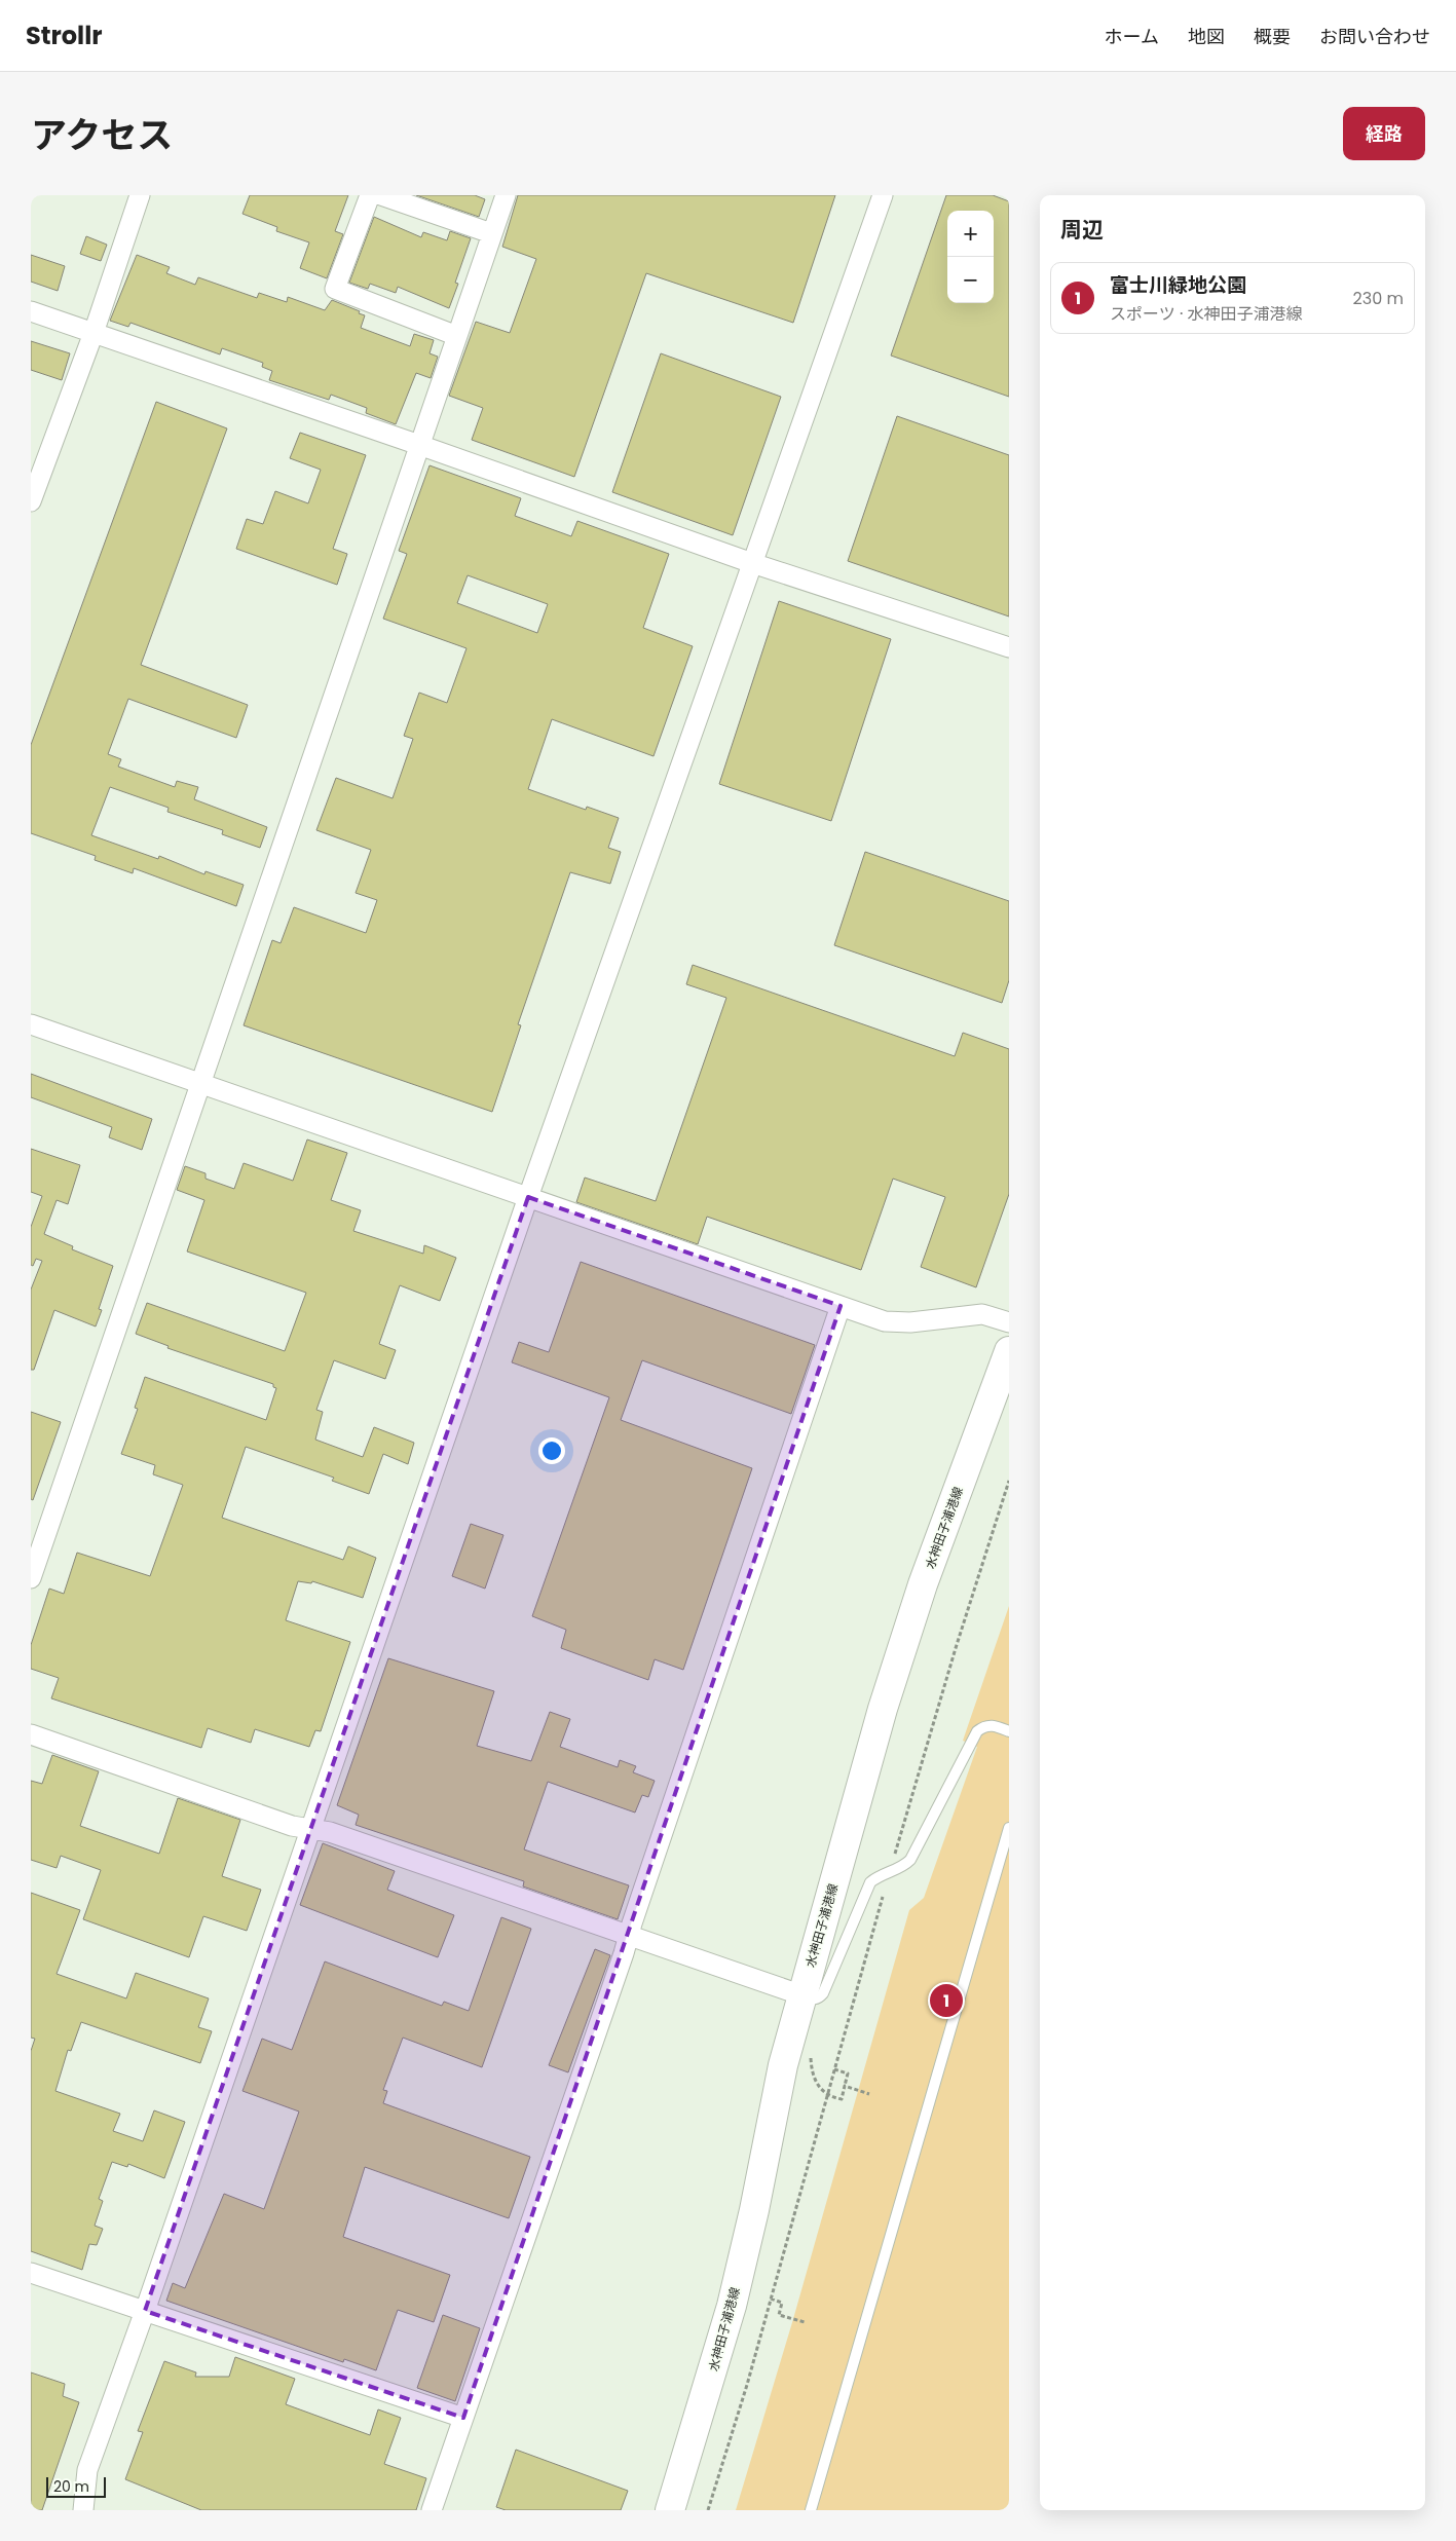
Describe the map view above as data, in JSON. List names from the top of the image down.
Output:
{
  "streets": {
    "main road": ["水神田子浦港線"]
  },
  "scale_bar": "20 m",
  "page": {
    "header": "Strollr",
    "nav": [
      "ホーム",
      "地図",
      "概要",
      "お問い合わせ"
    ],
    "title": "アクセス",
    "buttons": "経路",
    "heading": "周辺",
    "map_buttons": ["+", "−"],
    "list": [
      {
        "mark": "1",
        "name": "富士川緑地公園",
        "note": "スポーツ · 水神田子浦港線",
        "value": "230 m"
      }
    ],
    "pins": "1",
    "scale": "20 m"
  }
}
